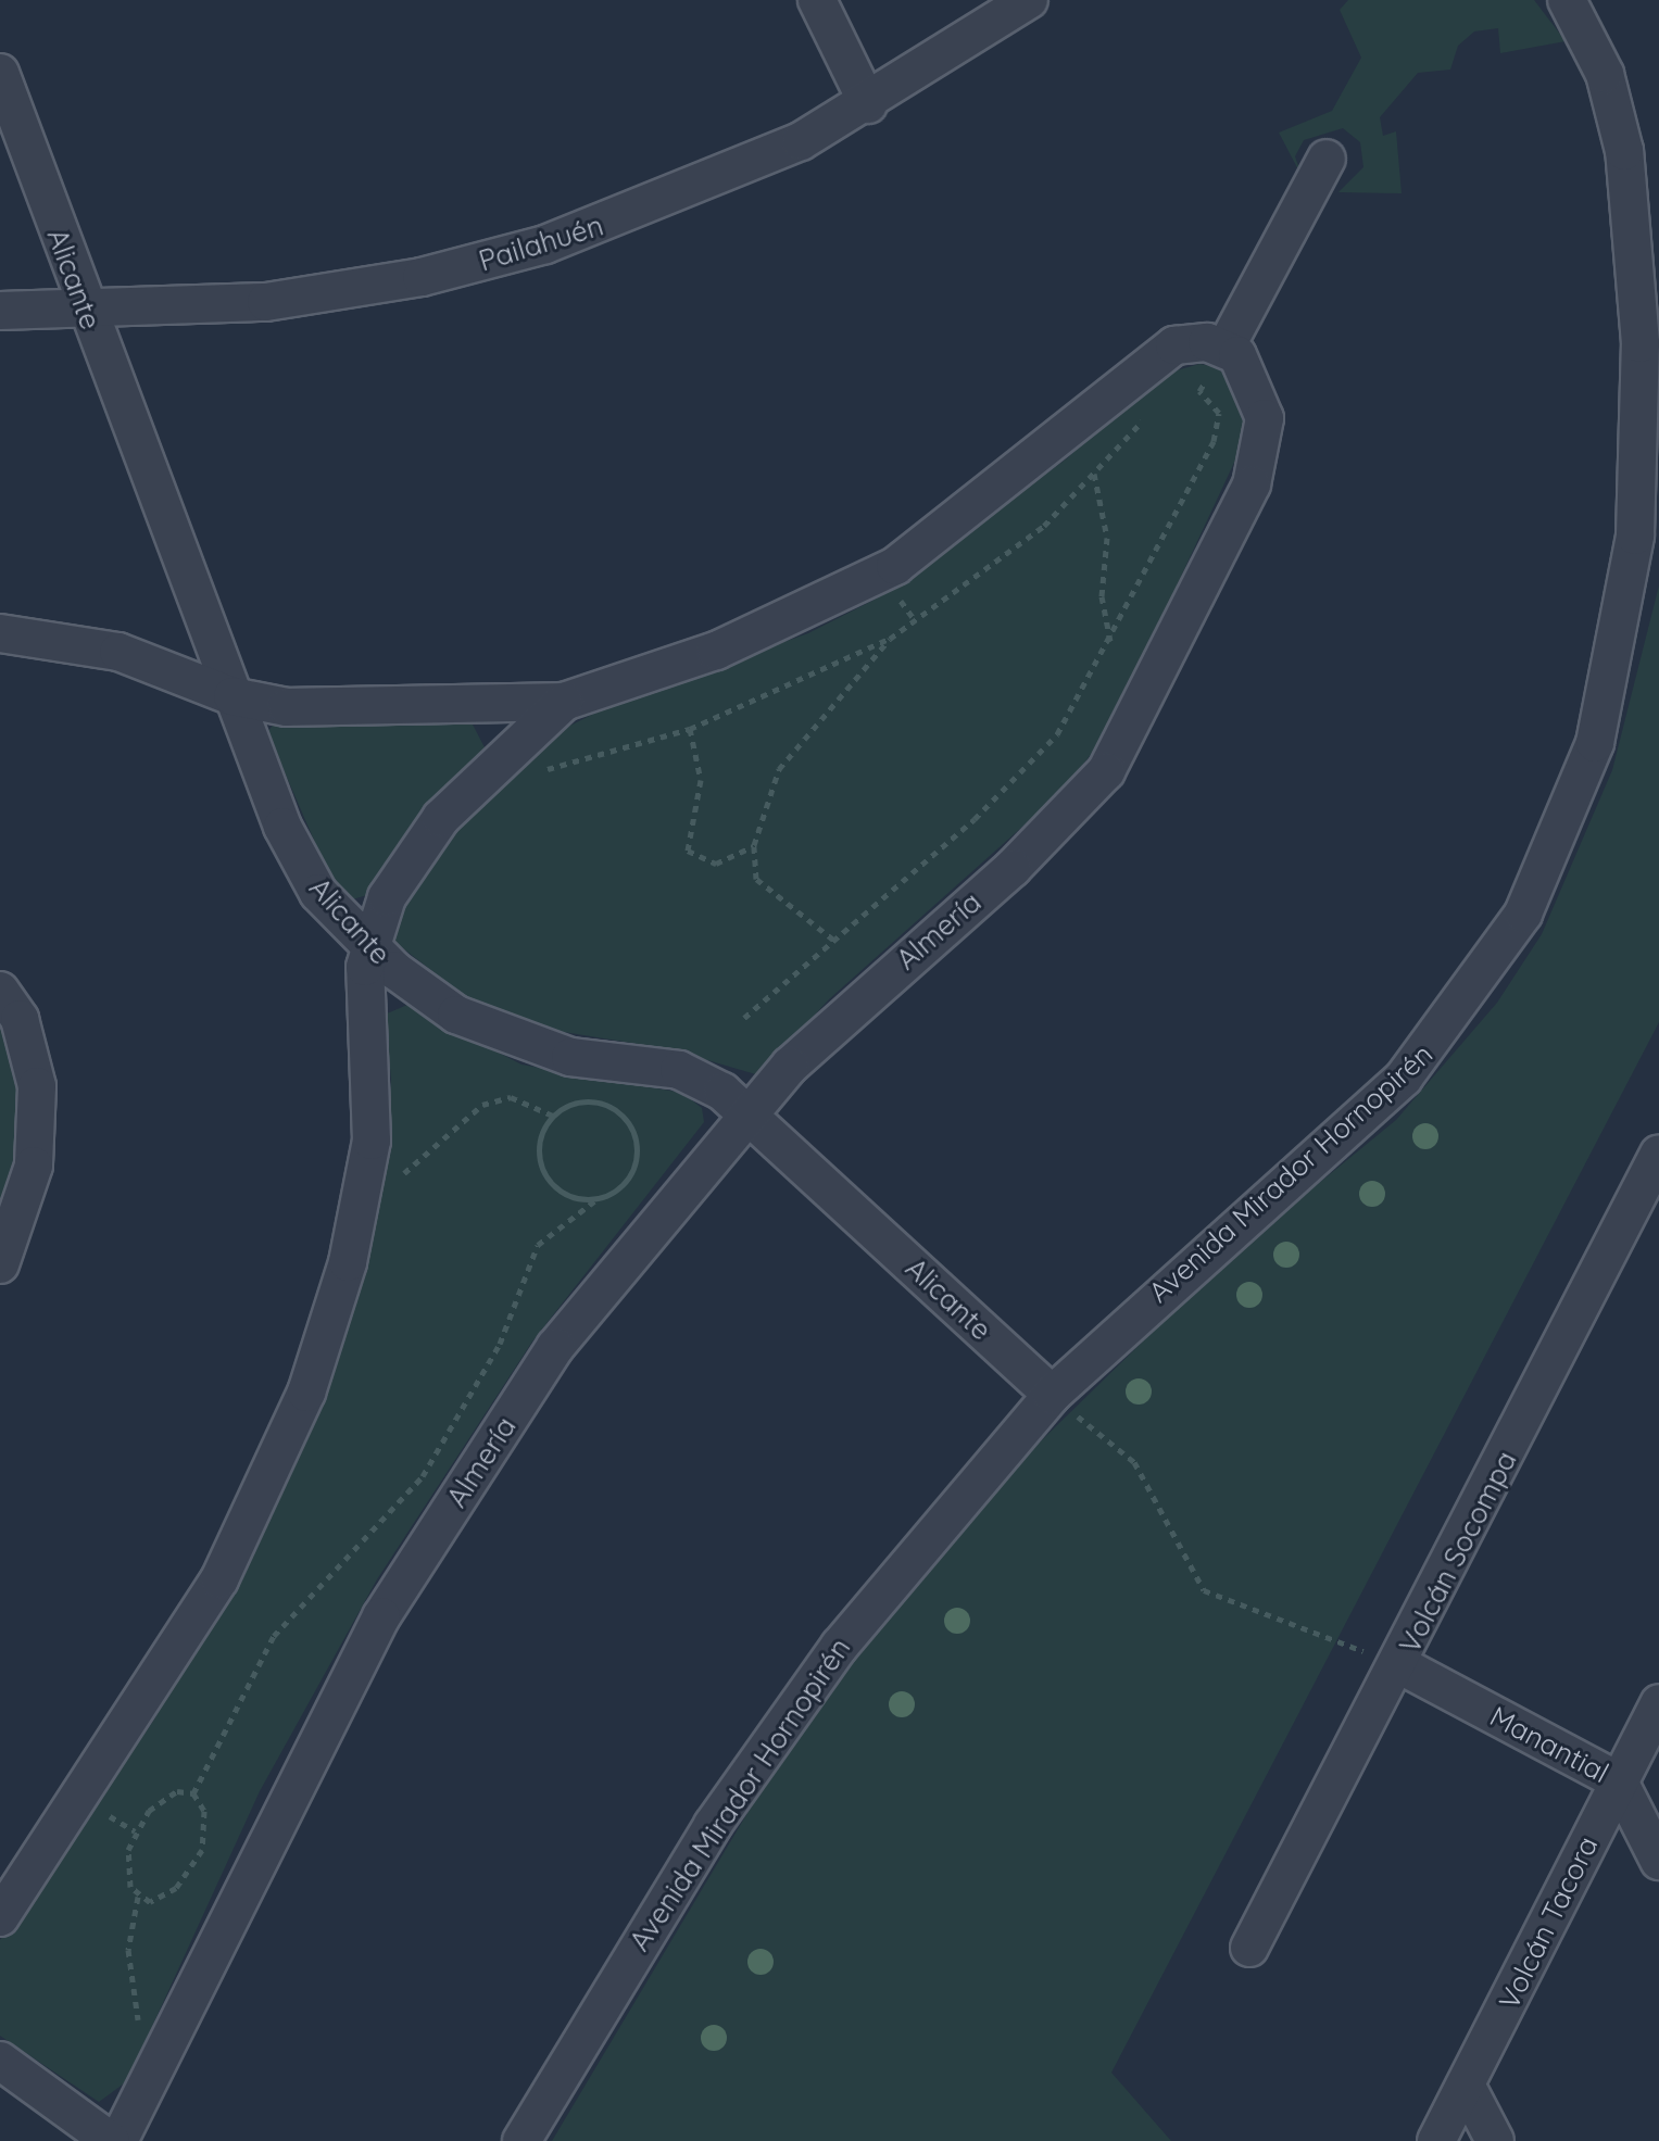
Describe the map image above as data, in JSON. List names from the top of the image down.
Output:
{
  "streets": {
    "street": [
      "Pailahuén",
      "Alicante",
      "Almería",
      "Avenida Mirador Hornopirén",
      "Volcán Socompa",
      "Manantial",
      "Volcán Tacora"
    ]
  },
  "crossings": [
    ["Pailahuén", "Alicante"],
    ["Alicante", "Almería"],
    ["Alicante", "Avenida Mirador Hornopirén"],
    ["Volcán Socompa", "Manantial"],
    ["Manantial", "Volcán Tacora"]
  ]
}
